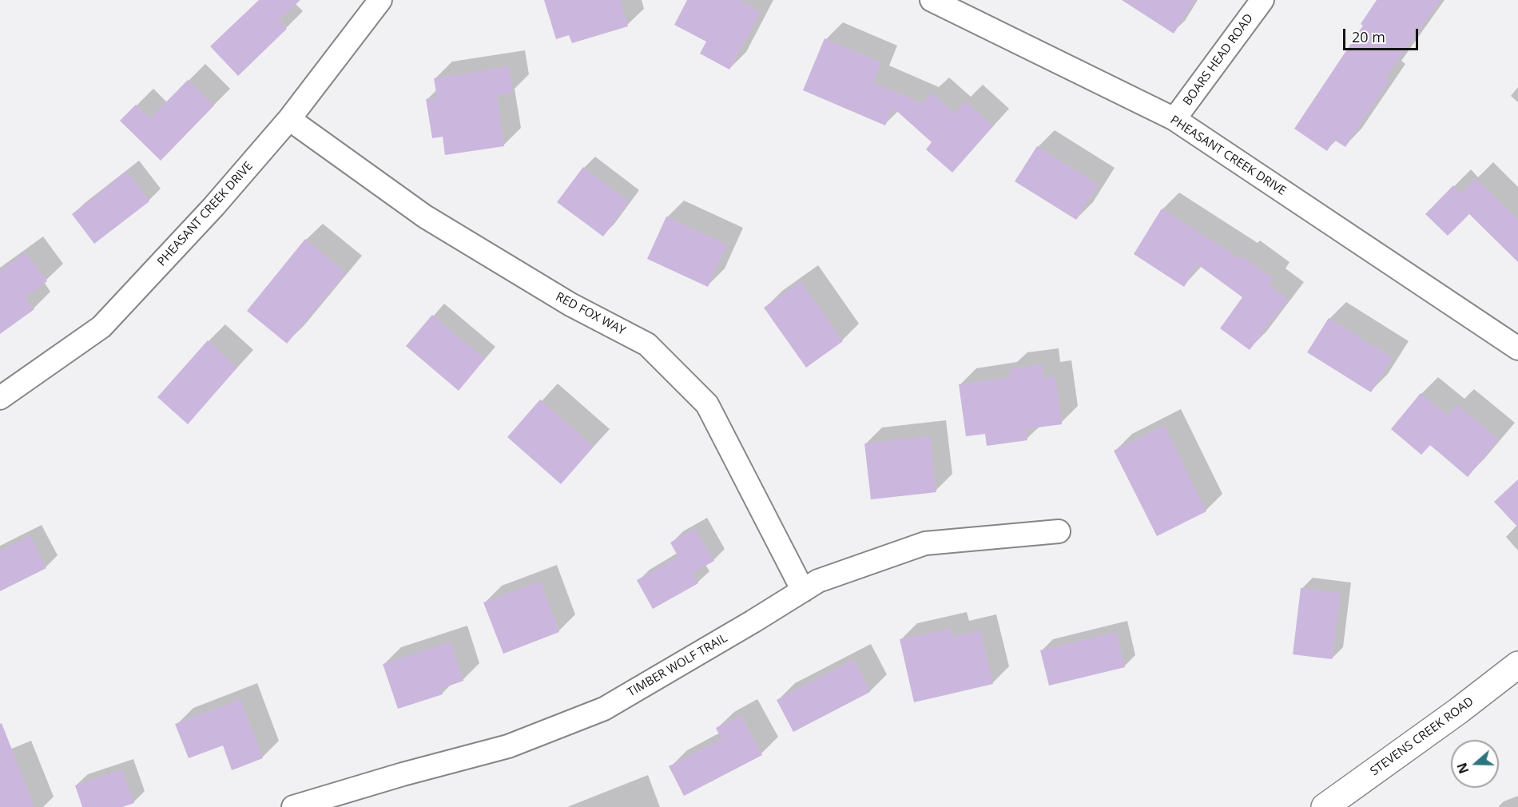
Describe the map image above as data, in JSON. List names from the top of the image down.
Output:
{
  "streets": {
    "street": [
      "BOARS HEAD ROAD",
      "PHEASANT CREEK DRIVE",
      "RED FOX WAY",
      "TIMBER WOLF TRAIL",
      "STEVENS CREEK ROAD"
    ]
  },
  "crossings": [
    ["BOARS HEAD ROAD", "PHEASANT CREEK DRIVE"],
    ["PHEASANT CREEK DRIVE", "RED FOX WAY"],
    ["RED FOX WAY", "TIMBER WOLF TRAIL"]
  ],
  "scale_bar": "20 m",
  "north": "left"
}
